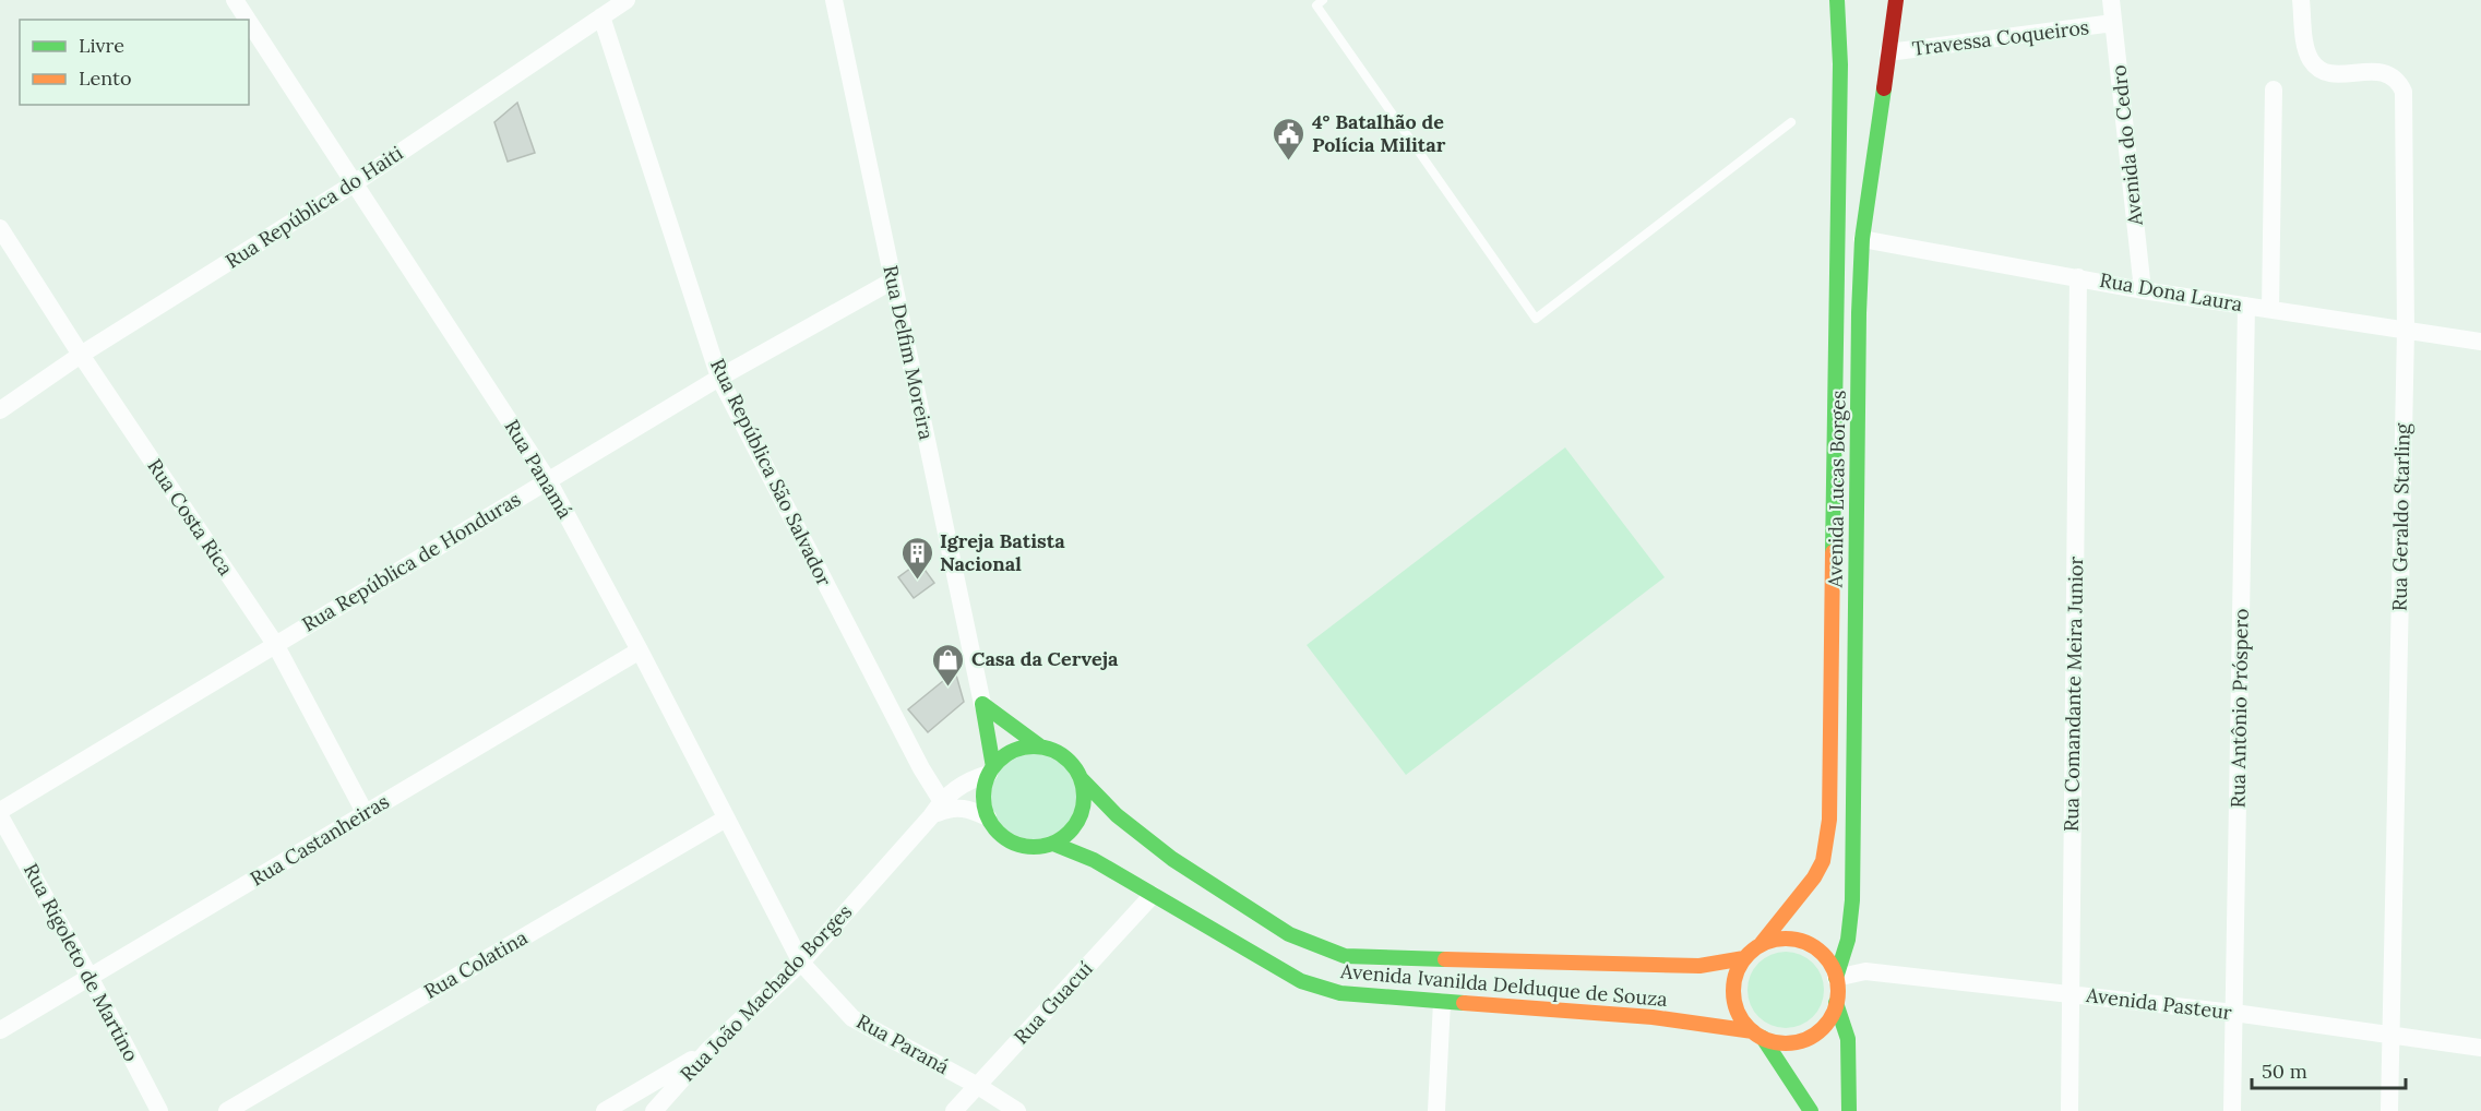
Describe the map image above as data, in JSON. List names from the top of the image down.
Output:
{
  "streets": {
    "street": [
      "Travessa Coqueiros",
      "Avenida do Cedro",
      "Rua República do Haiti",
      "Rua Dona Laura",
      "Rua Delfim Moreira",
      "Rua Panamá",
      "Rua República São Salvador",
      "Avenida Lucas Borges",
      "Rua Costa Rica",
      "Rua Geraldo Starling",
      "Rua República de Honduras",
      "Rua Comandante Meira Junior",
      "Rua Antônio Próspero",
      "Rua Castanheiras",
      "Rua Rigoleto de Martino",
      "Rua Colatina",
      "Avenida Ivanilda Delduque de Souza",
      "Rua João Machado Borges",
      "Rua Guacuí",
      "Avenida Pasteur",
      "Rua Paraná"
    ]
  },
  "crossings": [
    ["Travessa Coqueiros", "Avenida do Cedro"],
    ["Travessa Coqueiros", "Avenida Lucas Borges"],
    ["Avenida do Cedro", "Rua Dona Laura"],
    ["Rua República do Haiti", "Rua Panamá"],
    ["Rua República do Haiti", "Rua República São Salvador"],
    ["Rua República do Haiti", "Rua Costa Rica"],
    ["Rua Dona Laura", "Avenida Lucas Borges"],
    ["Rua Dona Laura", "Rua Geraldo Starling"],
    ["Rua Dona Laura", "Rua Comandante Meira Junior"],
    ["Rua Dona Laura", "Rua Antônio Próspero"],
    ["Rua Delfim Moreira", "Rua República de Honduras"],
    ["Rua Panamá", "Rua República de Honduras"],
    ["Rua Panamá", "Rua Castanheiras"],
    ["Rua Panamá", "Rua Colatina"],
    ["Rua Panamá", "Rua João Machado Borges"],
    ["Rua Panamá", "Rua Paraná"],
    ["Rua República São Salvador", "Rua República de Honduras"],
    ["Rua República São Salvador", "Rua João Machado Borges"],
    ["Avenida Lucas Borges", "Avenida Ivanilda Delduque de Souza"],
    ["Avenida Lucas Borges", "Avenida Pasteur"],
    ["Rua Costa Rica", "Rua República de Honduras"],
    ["Rua Costa Rica", "Rua Castanheiras"],
    ["Rua Geraldo Starling", "Avenida Pasteur"],
    ["Rua Comandante Meira Junior", "Avenida Pasteur"],
    ["Rua Antônio Próspero", "Avenida Pasteur"],
    ["Rua Castanheiras", "Rua Rigoleto de Martino"],
    ["Avenida Ivanilda Delduque de Souza", "Rua João Machado Borges"],
    ["Avenida Ivanilda Delduque de Souza", "Rua Guacuí"],
    ["Avenida Ivanilda Delduque de Souza", "Avenida Pasteur"],
    ["Rua João Machado Borges", "Rua Paraná"],
    ["Rua Guacuí", "Rua Paraná"]
  ],
  "places": {
    "public building": ["4° Batalhão de Polícia Militar"],
    "building": ["Igreja Batista Nacional"],
    "shop": ["Casa da Cerveja"]
  },
  "legend": ["Livre", "Lento"],
  "scale_bar": "50 m"
}
